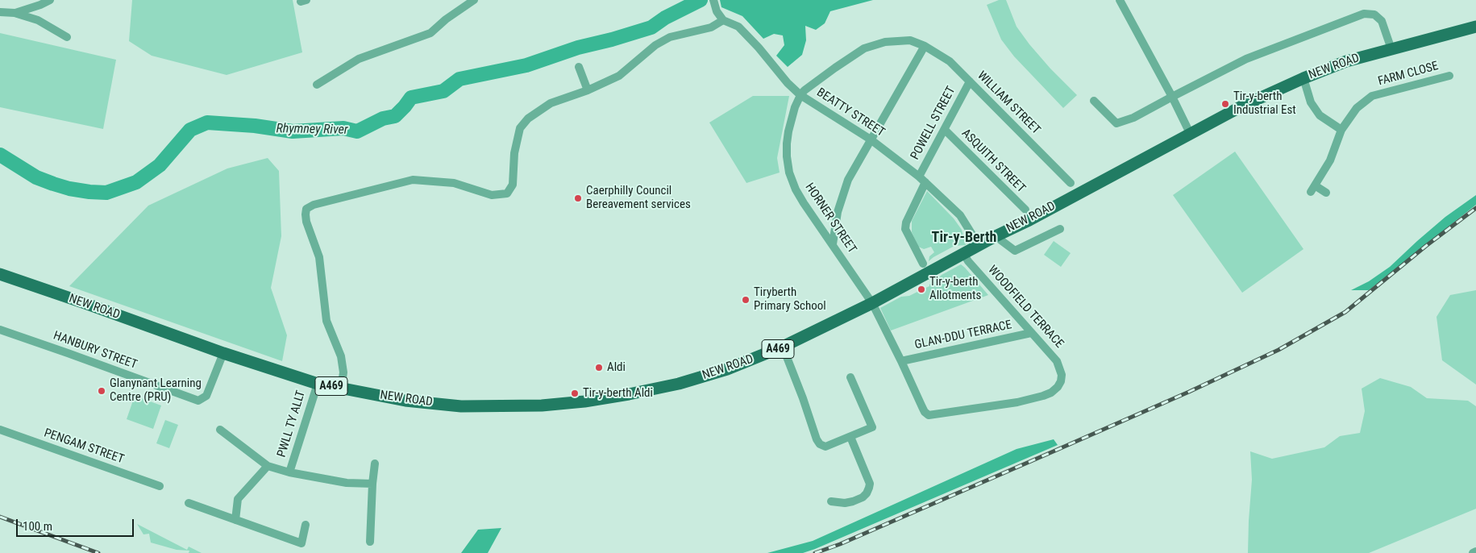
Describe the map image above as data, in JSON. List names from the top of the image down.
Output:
{
  "streets": {
    "main road": ["NEW ROAD", "A469"],
    "street": [
      "FARM CLOSE",
      "WILLIAM STREET",
      "BEATTY STREET",
      "POWELL STREET",
      "ASQUITH STREET",
      "HORNER STREET",
      "WOODFIELD TERRACE",
      "GLAN-DDU TERRACE",
      "HANBURY STREET",
      "PWLL TY ALLT",
      "PENGAM STREET"
    ]
  },
  "crossings": [
    ["NEW ROAD", "BEATTY STREET"],
    ["NEW ROAD", "HORNER STREET"],
    ["NEW ROAD", "WOODFIELD TERRACE"],
    ["NEW ROAD", "HANBURY STREET"],
    ["NEW ROAD", "PWLL TY ALLT"],
    ["WILLIAM STREET", "BEATTY STREET"],
    ["WILLIAM STREET", "POWELL STREET"],
    ["WILLIAM STREET", "HORNER STREET"],
    ["BEATTY STREET", "POWELL STREET"],
    ["BEATTY STREET", "HORNER STREET"],
    ["POWELL STREET", "ASQUITH STREET"],
    ["HORNER STREET", "WOODFIELD TERRACE"],
    ["WOODFIELD TERRACE", "GLAN-DDU TERRACE"]
  ],
  "districts": ["Tir-y-Berth"],
  "water": ["Rhymney River"],
  "places": [
    "Tir-y-berth Industrial Est",
    "Caerphilly Council Bereavement services",
    "Tir-y-berth Allotments",
    "Tiryberth Primary School",
    "Aldi",
    "Glanynant Learning Centre (PRU)",
    "Tir-y-berth Aldi"
  ],
  "scale_bar": "100 m"
}
